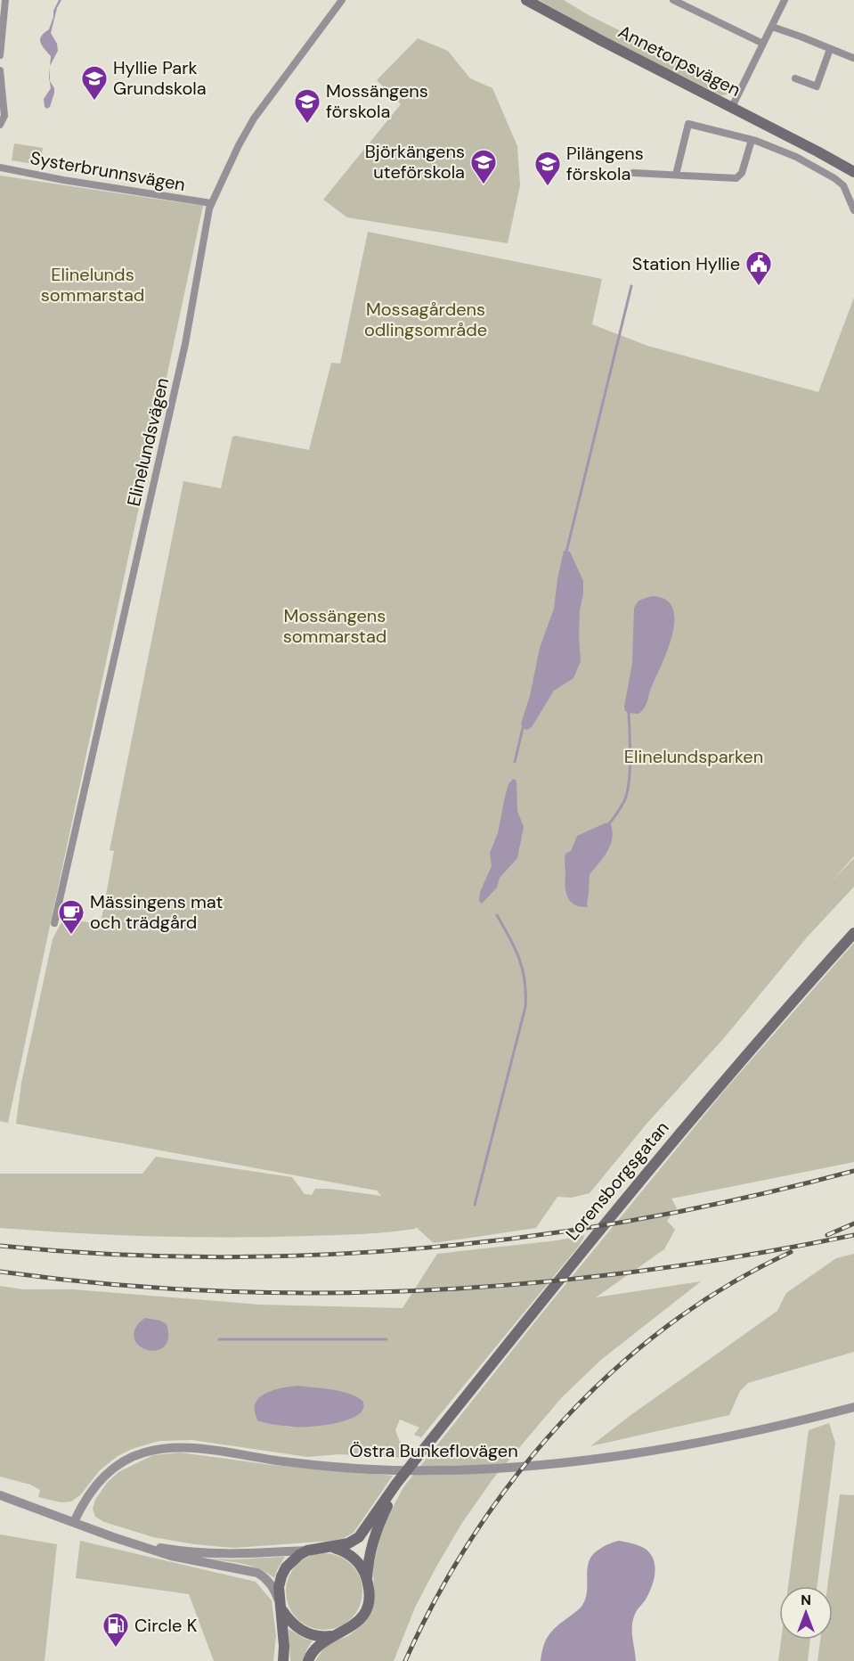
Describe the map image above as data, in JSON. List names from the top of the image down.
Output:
{
  "streets": {
    "main road": ["Annetorpsvägen", "Lorensborgsgatan"],
    "street": ["Systerbrunnsvägen", "Elinelundsvägen", "Östra Bunkeflovägen"]
  },
  "crossings": [
    ["Systerbrunnsvägen", "Elinelundsvägen"]
  ],
  "parks": [
    "Elinelunds sommarstad",
    "Mossagårdens odlingsområde",
    "Mossängens sommarstad",
    "Elinelundsparken"
  ],
  "places": {
    "school or university": [
      "Hyllie Park Grundskola",
      "Mossängens förskola",
      "Björkängens uteförskola",
      "Pilängens förskola"
    ],
    "public building": ["Station Hyllie"],
    "cafe": ["Mässingens mat och trädgård"],
    "fuel station": ["Circle K"]
  },
  "north": "top"
}
